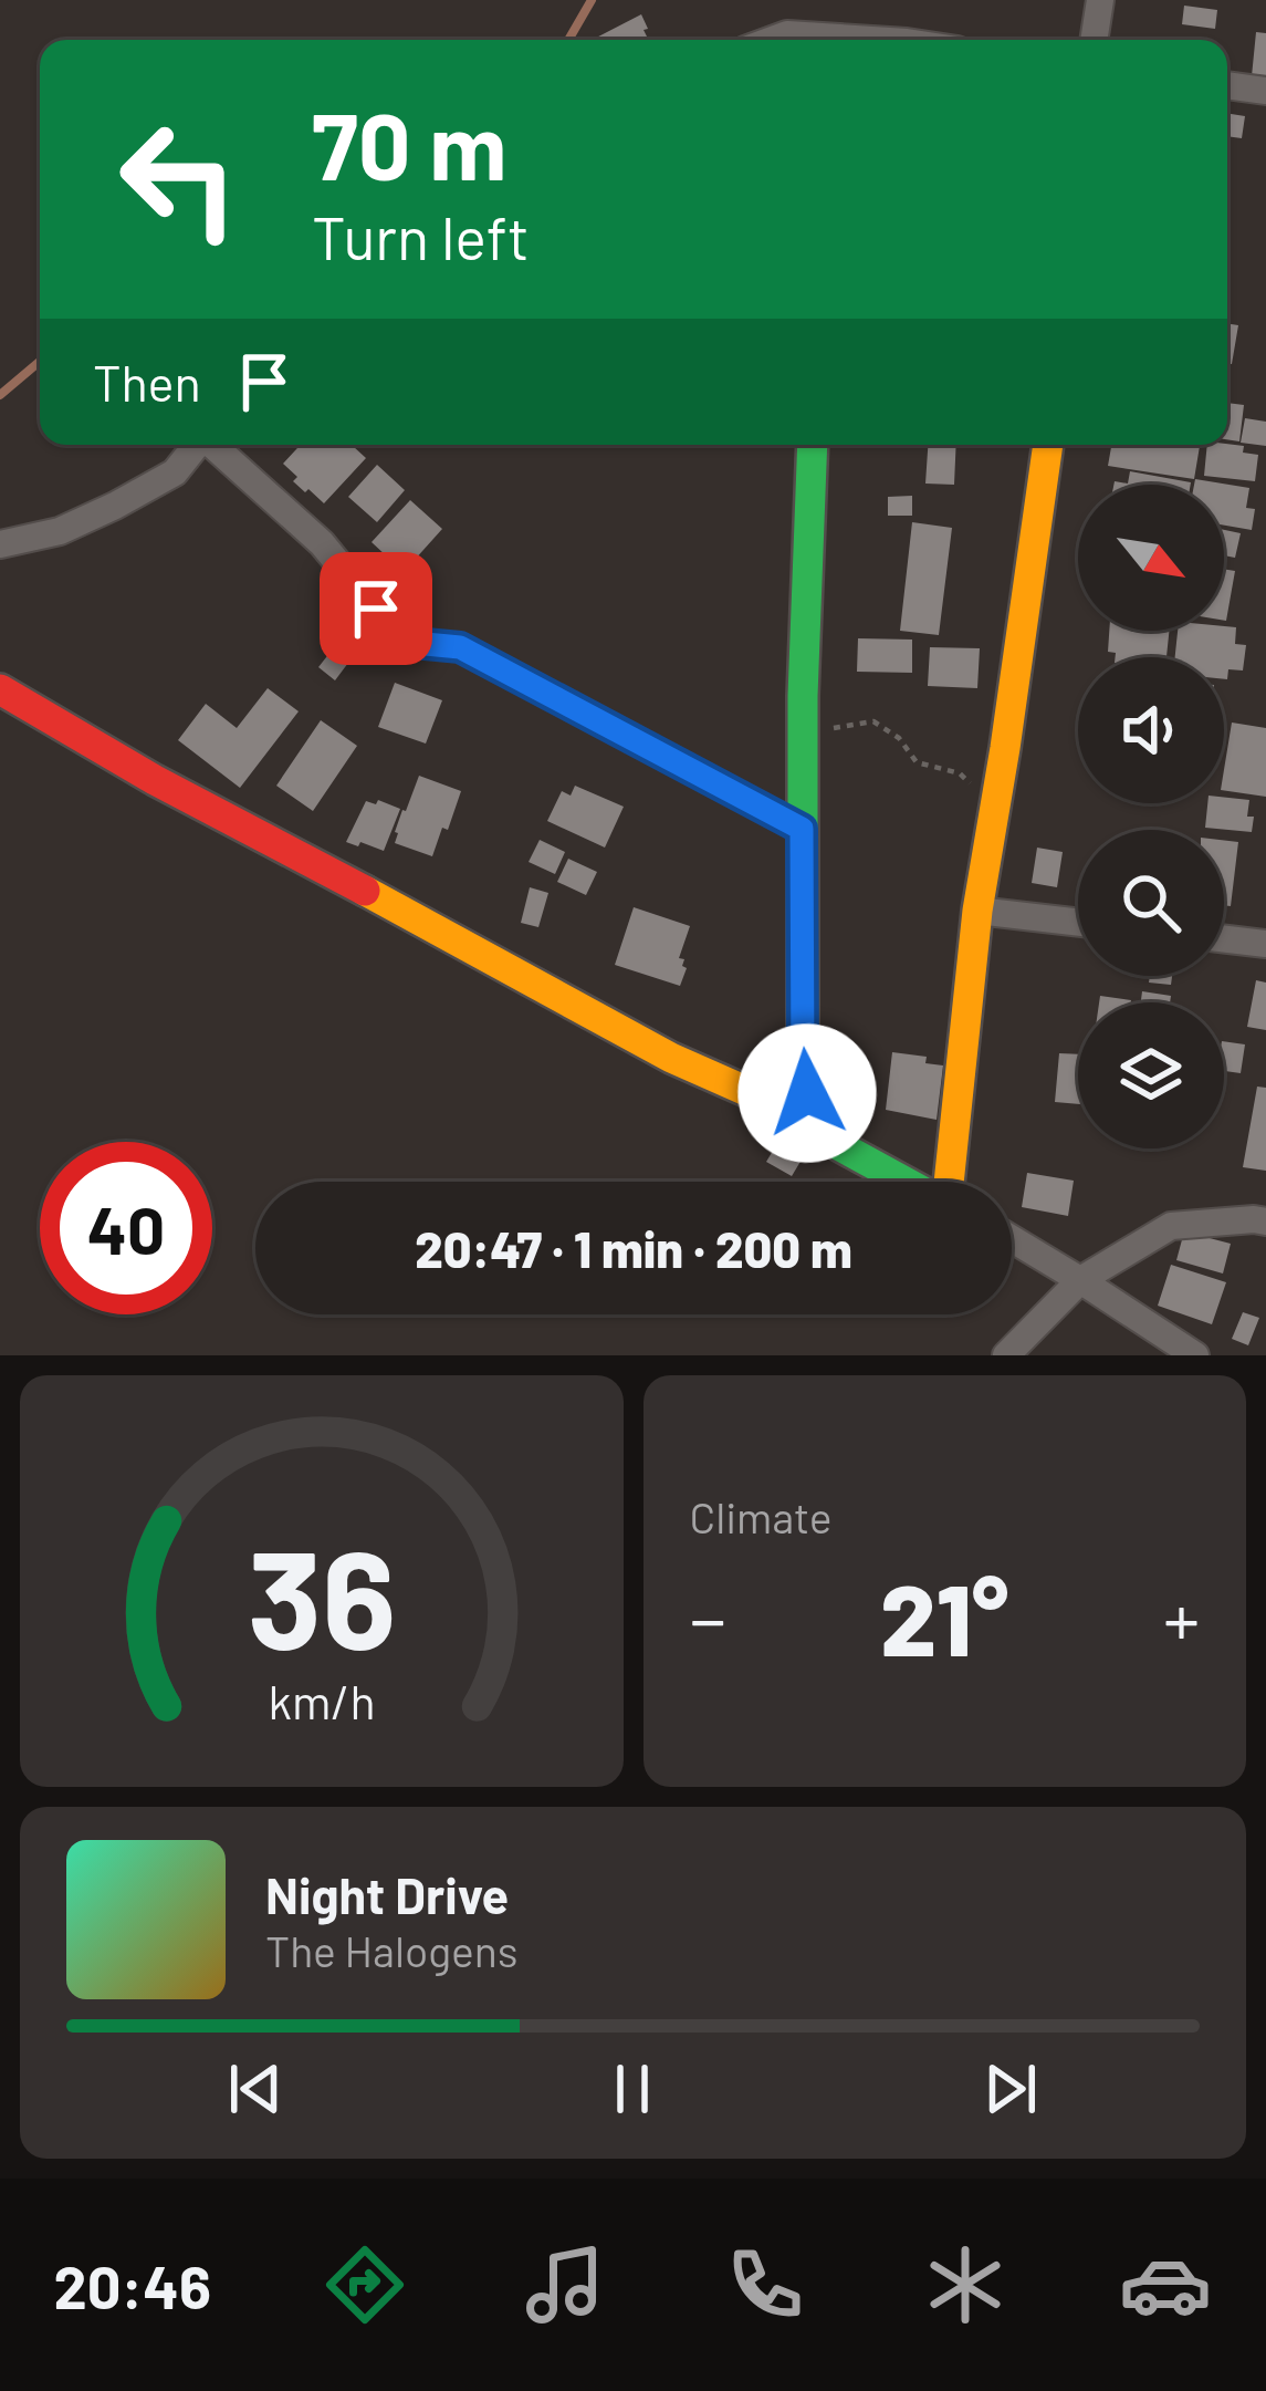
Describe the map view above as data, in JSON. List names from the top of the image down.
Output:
{
  "north": "bottom right",
  "page": {
    "turn": ["70 m", "Turn left"],
    "then": "Then",
    "limit": "40",
    "trip": "20:47 · 1 min · 200 m",
    "tile": "Climate",
    "heat": ["−", "21°", "+"],
    "song": ["Night Drive", "The Halogens"],
    "tabs": "20:46",
    "gauge": ["36", "km/h"]
  }
}
